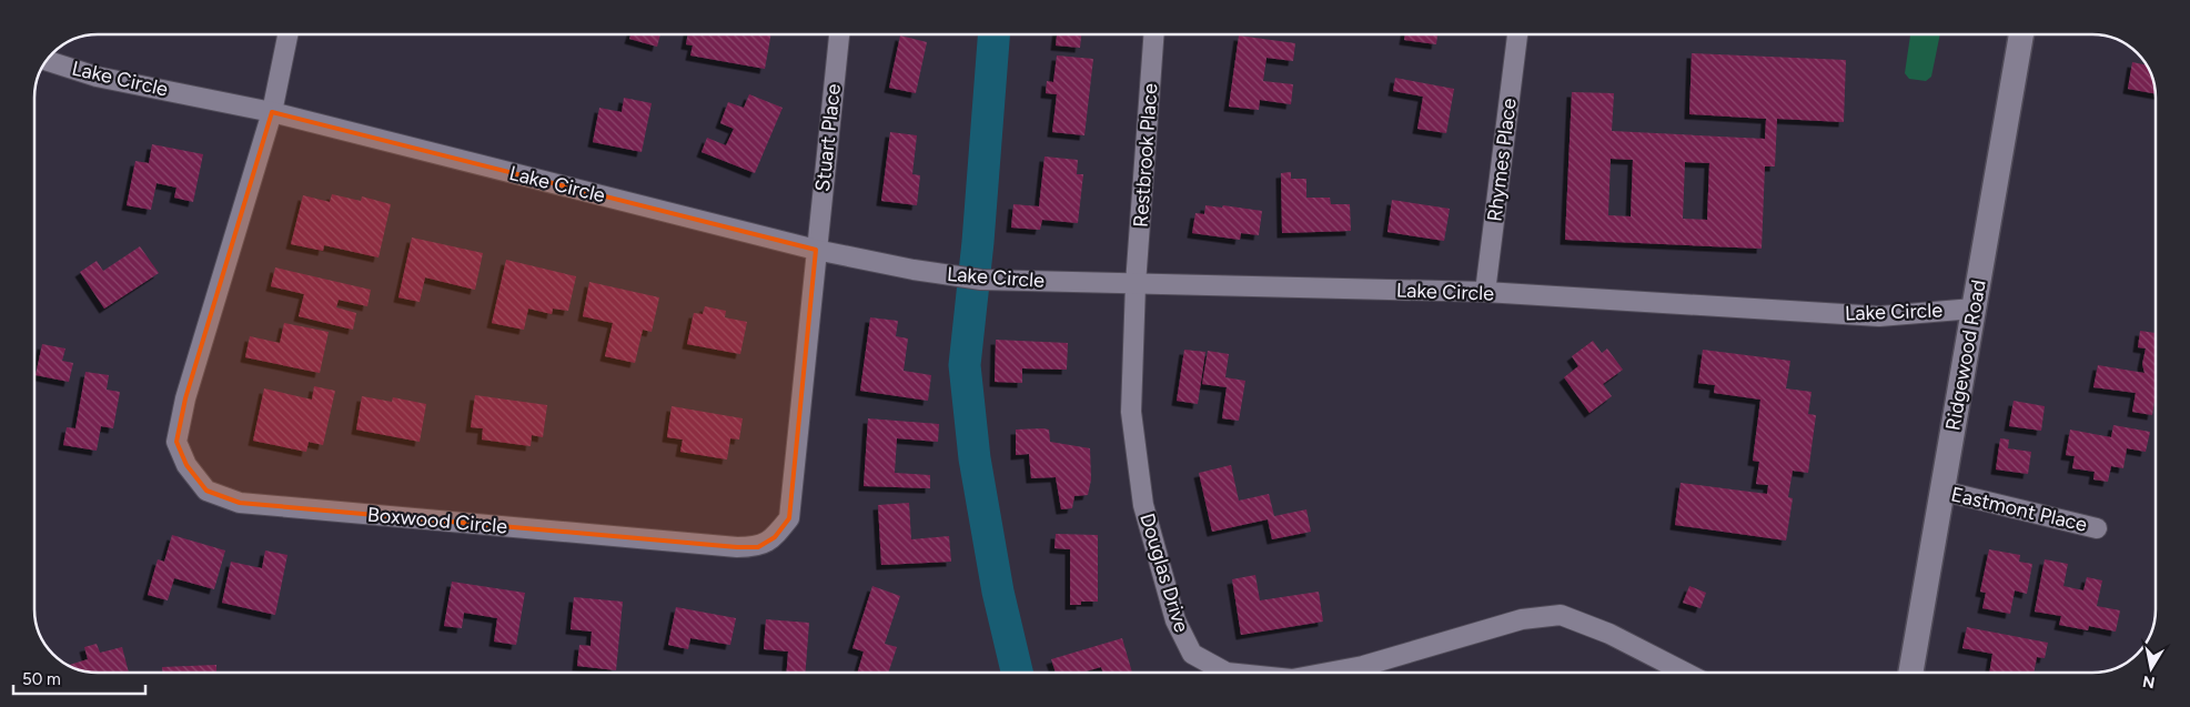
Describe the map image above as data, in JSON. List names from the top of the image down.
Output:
{
  "streets": {
    "street": [
      "Lake Circle",
      "Stuart Place",
      "Restbrook Place",
      "Rhymes Place",
      "Ridgewood Road",
      "Eastmont Place",
      "Boxwood Circle",
      "Douglas Drive"
    ]
  },
  "crossings": [
    ["Lake Circle", "Stuart Place"],
    ["Lake Circle", "Restbrook Place"],
    ["Lake Circle", "Rhymes Place"],
    ["Lake Circle", "Ridgewood Road"],
    ["Lake Circle", "Boxwood Circle"],
    ["Lake Circle", "Douglas Drive"],
    ["Stuart Place", "Boxwood Circle"],
    ["Restbrook Place", "Douglas Drive"],
    ["Ridgewood Road", "Eastmont Place"]
  ],
  "scale_bar": "50 m",
  "north": "bottom"
}
